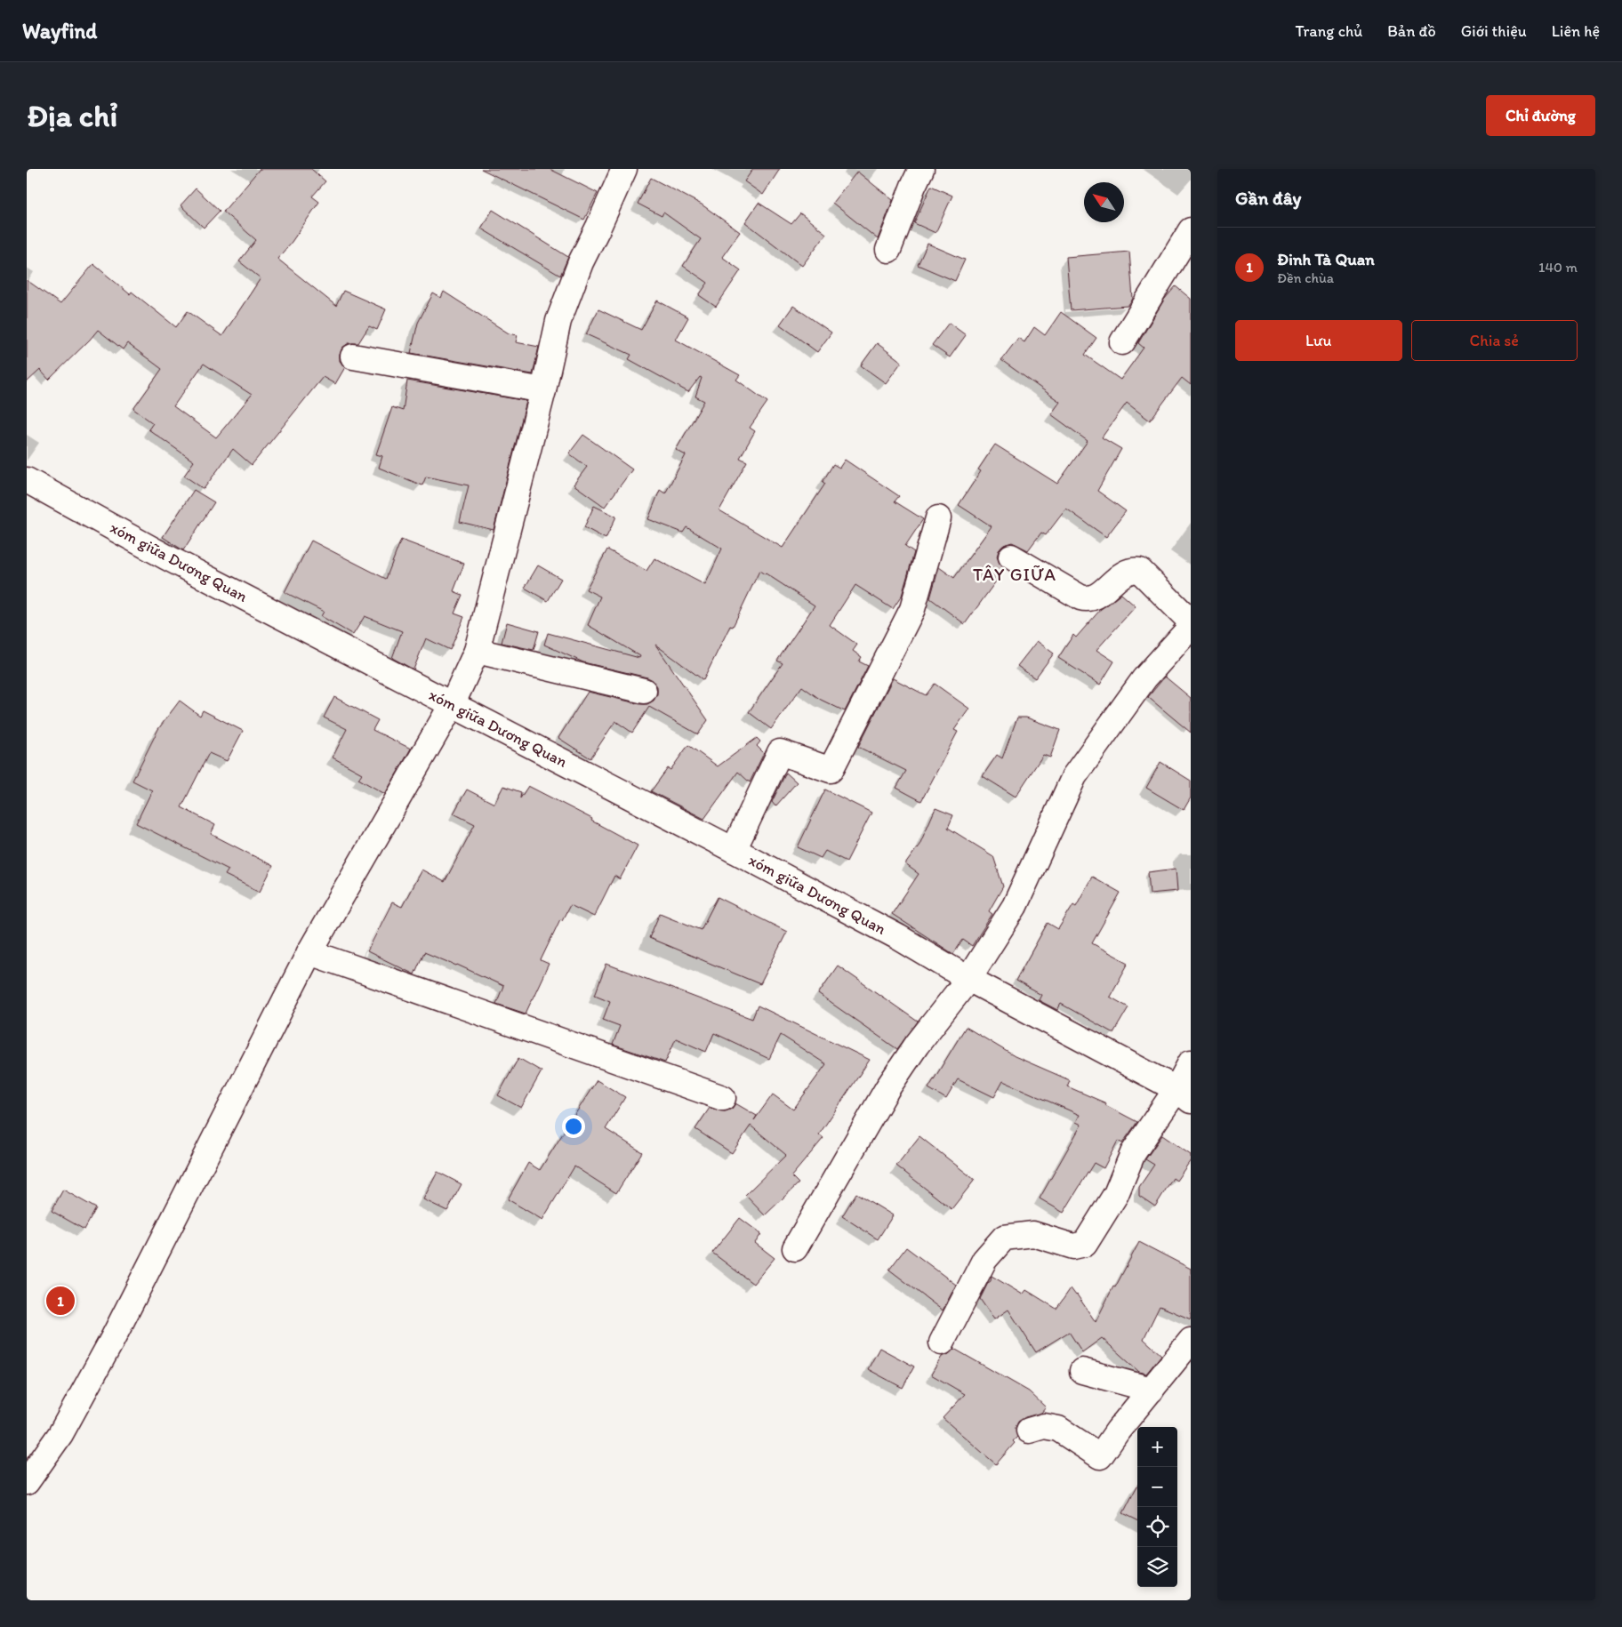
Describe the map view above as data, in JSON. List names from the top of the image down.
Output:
{
  "streets": {
    "street": ["xóm giữa Dương Quan"]
  },
  "districts": ["TÂY GIỮA"],
  "north": "top left",
  "page": {
    "header": "Wayfind",
    "nav": [
      "Trang chủ",
      "Bản đồ",
      "Giới thiệu",
      "Liên hệ"
    ],
    "buttons": [
      "Chỉ đường",
      ["Lưu", "Chia sẻ"]
    ],
    "title": "Địa chỉ",
    "heading": "Gần đây",
    "list": [
      {
        "mark": "1",
        "name": "Đinh Tà Quan",
        "note": "Đền chùa",
        "value": "140 m"
      }
    ],
    "pins": "1",
    "map_buttons": ["+", "−"]
  }
}
